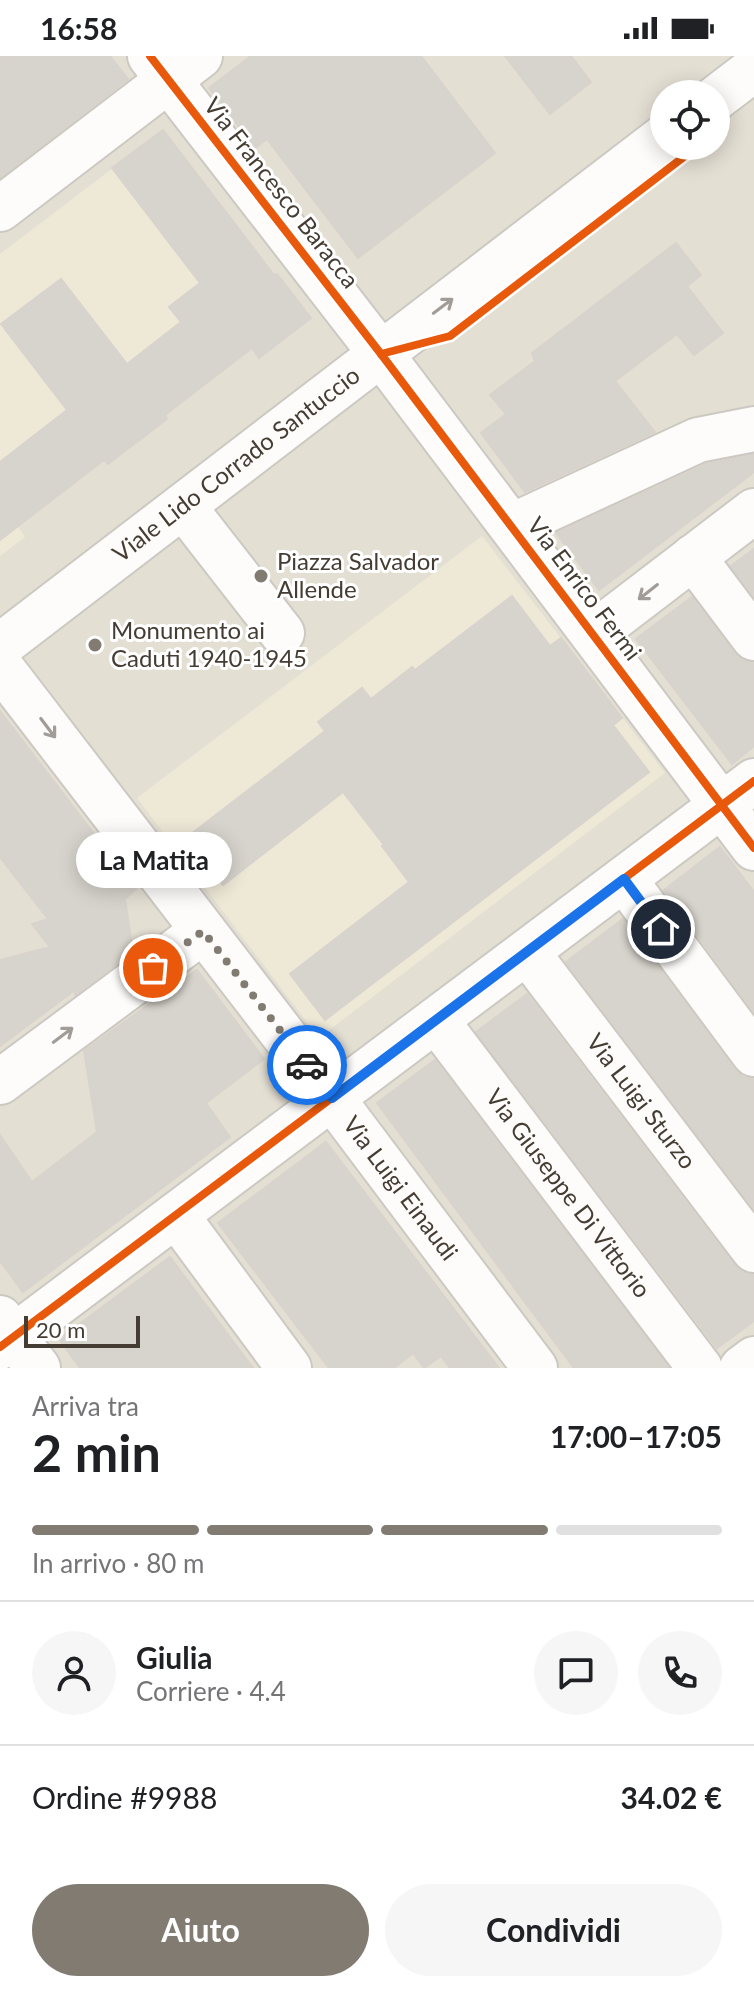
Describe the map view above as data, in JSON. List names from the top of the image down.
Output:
{
  "streets": {
    "street": [
      "Via Francesco Baracca",
      "Viale Lido Corrado Santuccio",
      "Via Enrico Fermi",
      "Via Luigi Sturzo",
      "Via Luigi Einaudi",
      "Via Giuseppe Di Vittorio"
    ]
  },
  "crossings": [
    ["Via Francesco Baracca", "Viale Lido Corrado Santuccio"],
    ["Via Francesco Baracca", "Via Enrico Fermi"],
    ["Viale Lido Corrado Santuccio", "Via Enrico Fermi"]
  ],
  "places": ["Piazza Salvador Allende", "Monumento ai Caduti 1940-1945", "La Matita"],
  "scale_bar": "20 m",
  "page": {
    "status": "16:58",
    "bubble": "La Matita",
    "scale": "20 m",
    "heading": ["2 min", "Arriva tra", "17:00–17:05"],
    "panel": [
      "Giulia",
      "Corriere · 4.4",
      "Ordine #9988",
      "34.02 €"
    ],
    "bar": "In arrivo · 80 m",
    "buttons": ["Aiuto", "Condividi"]
  }
}
